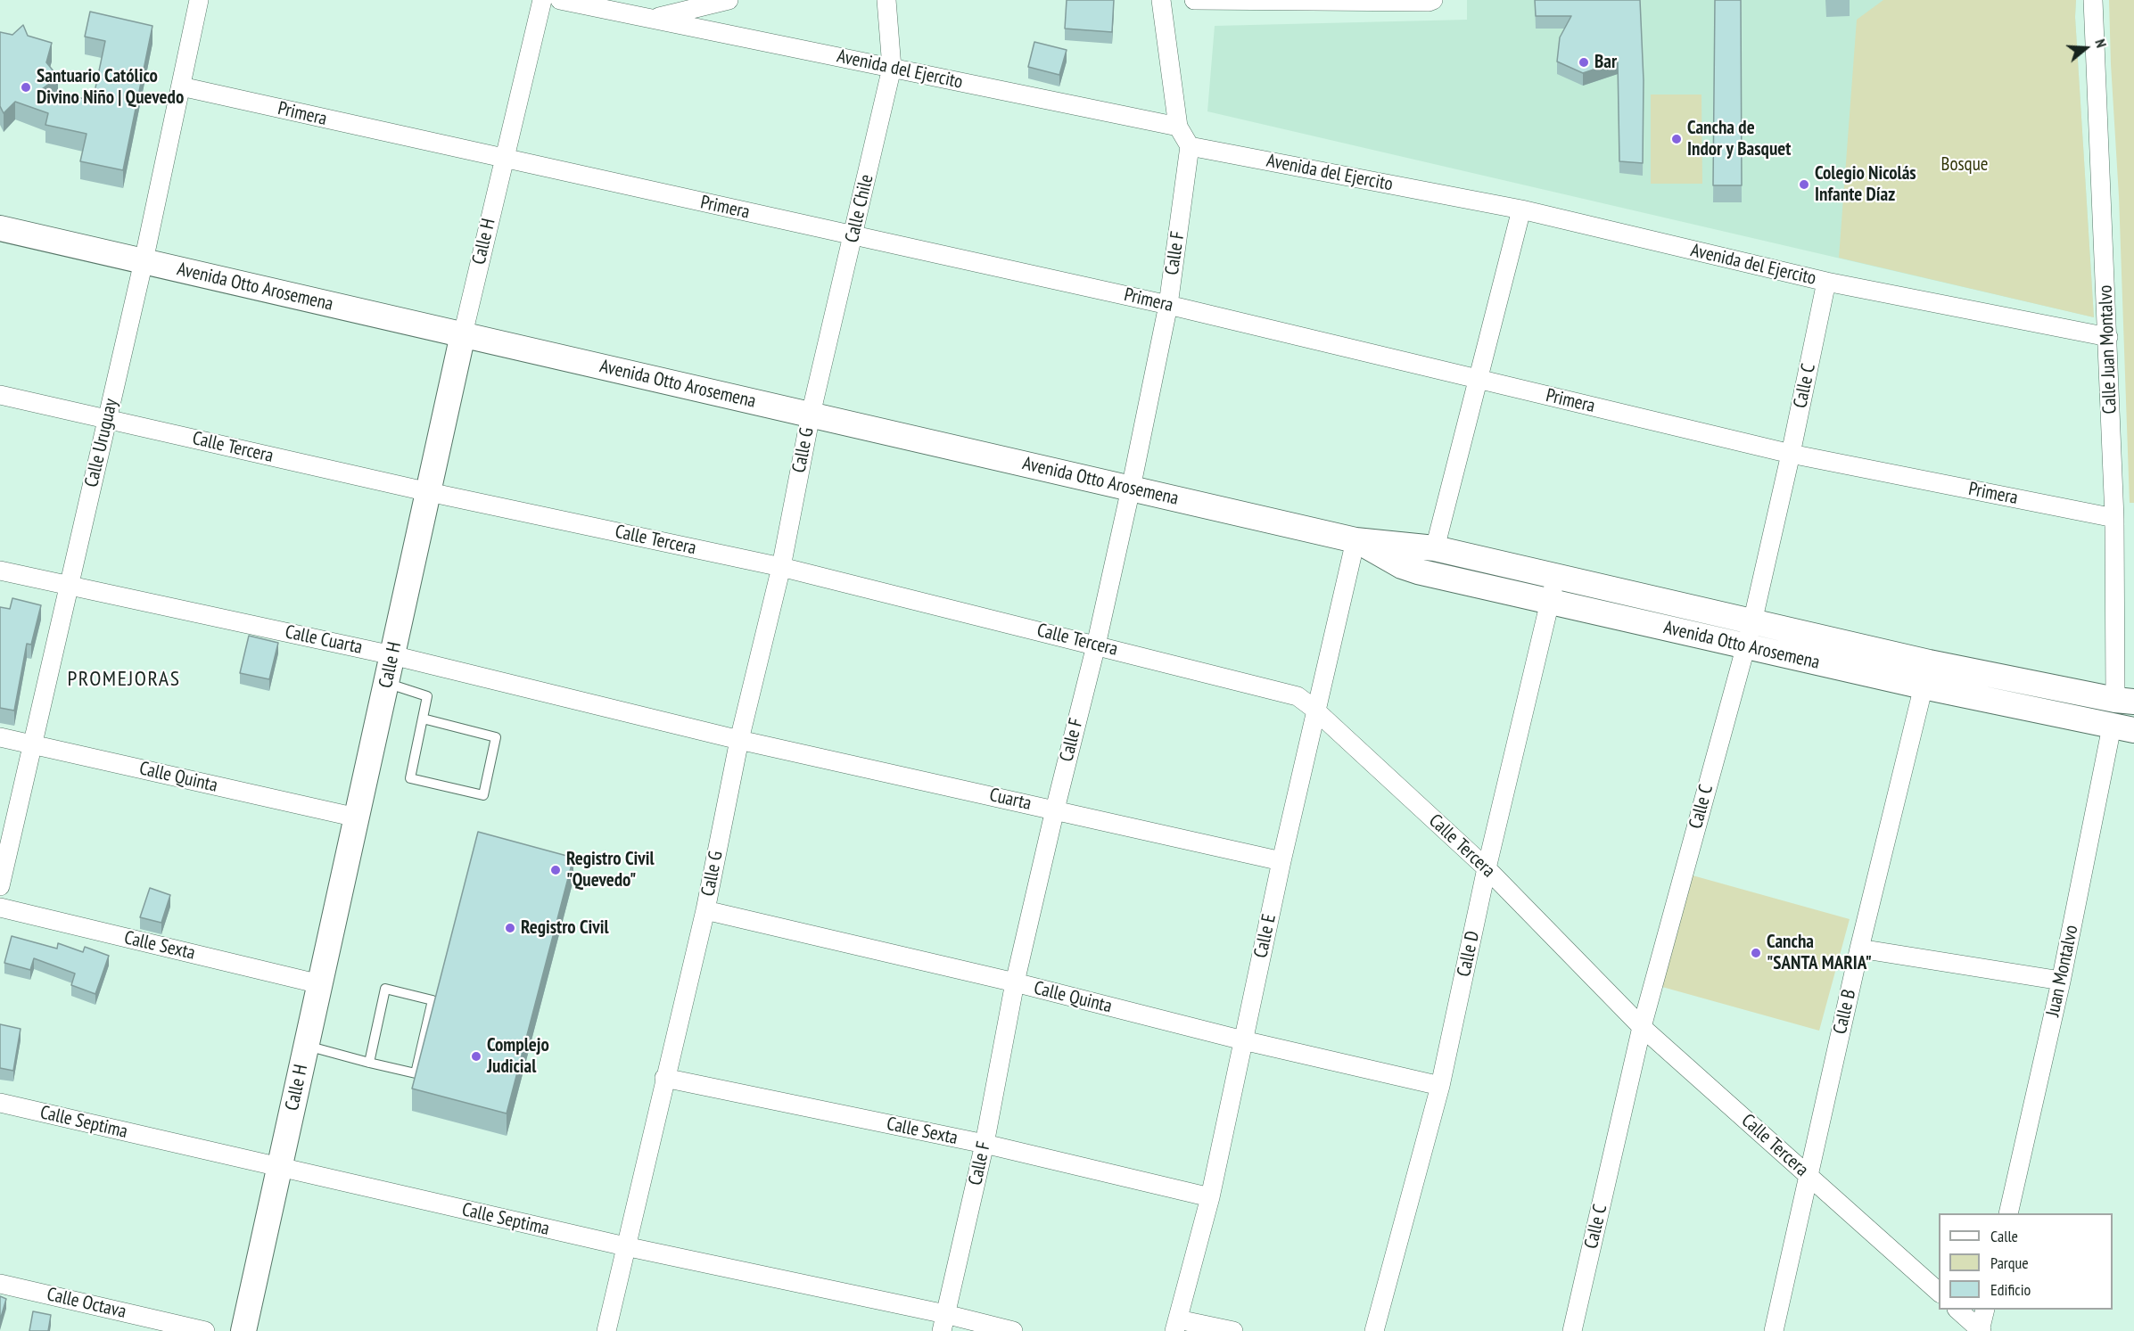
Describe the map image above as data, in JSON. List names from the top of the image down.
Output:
{
  "streets": {
    "main road": ["Calle H", "Avenida Otto Arosemena"],
    "street": [
      "Avenida del Ejercito",
      "Primera",
      "Calle Chile",
      "Calle F",
      "Calle Juan Montalvo",
      "Calle C",
      "Calle Uruguay",
      "Calle Tercera",
      "Calle G",
      "Calle Cuarta",
      "Calle Quinta",
      "Cuarta",
      "Calle E",
      "Calle Sexta",
      "Calle D",
      "Juan Montalvo",
      "Calle B",
      "Calle Septima",
      "Calle Octava"
    ]
  },
  "crossings": [
    ["Avenida del Ejercito", "Calle Chile"],
    ["Avenida del Ejercito", "Calle F"],
    ["Avenida del Ejercito", "Calle Juan Montalvo"],
    ["Avenida del Ejercito", "Calle C"],
    ["Primera", "Calle Chile"],
    ["Primera", "Calle H"],
    ["Primera", "Calle F"],
    ["Primera", "Calle Juan Montalvo"],
    ["Primera", "Calle C"],
    ["Primera", "Calle Uruguay"],
    ["Calle Chile", "Avenida Otto Arosemena"],
    ["Calle Chile", "Calle G"],
    ["Calle H", "Avenida Otto Arosemena"],
    ["Calle H", "Calle Tercera"],
    ["Calle H", "Calle Cuarta"],
    ["Calle H", "Calle Quinta"],
    ["Calle H", "Calle Sexta"],
    ["Calle H", "Calle Septima"],
    ["Calle F", "Avenida Otto Arosemena"],
    ["Calle F", "Calle Tercera"],
    ["Calle F", "Calle Quinta"],
    ["Calle F", "Cuarta"],
    ["Calle F", "Calle Sexta"],
    ["Calle F", "Calle Septima"],
    ["Avenida Otto Arosemena", "Calle Juan Montalvo"],
    ["Avenida Otto Arosemena", "Calle C"],
    ["Avenida Otto Arosemena", "Calle Uruguay"],
    ["Avenida Otto Arosemena", "Calle G"],
    ["Avenida Otto Arosemena", "Calle E"],
    ["Avenida Otto Arosemena", "Calle D"],
    ["Avenida Otto Arosemena", "Juan Montalvo"],
    ["Avenida Otto Arosemena", "Calle B"],
    ["Calle C", "Calle Tercera"],
    ["Calle Uruguay", "Calle Tercera"],
    ["Calle Uruguay", "Calle Cuarta"],
    ["Calle Uruguay", "Calle Quinta"],
    ["Calle Tercera", "Calle G"],
    ["Calle Tercera", "Calle E"],
    ["Calle Tercera", "Calle D"],
    ["Calle Tercera", "Calle B"],
    ["Calle G", "Calle Cuarta"],
    ["Calle G", "Calle Quinta"],
    ["Calle G", "Cuarta"],
    ["Calle G", "Calle Sexta"],
    ["Calle G", "Calle Septima"],
    ["Calle Cuarta", "Cuarta"],
    ["Calle Quinta", "Calle E"],
    ["Calle Quinta", "Calle D"],
    ["Cuarta", "Calle E"],
    ["Calle E", "Calle Sexta"]
  ],
  "districts": ["PROMEJORAS"],
  "parks": ["Bosque"],
  "places": [
    "Bar",
    "Santuario Católico Divino Niño | Quevedo",
    "Cancha de Indor y Basquet",
    "Colegio Nicolás Infante Díaz",
    "Registro Civil \"Quevedo\"",
    "Registro Civil",
    "Cancha \"SANTA MARIA\"",
    "Complejo Judicial"
  ],
  "legend": ["Calle", "Parque", "Edificio"],
  "north": "right"
}
